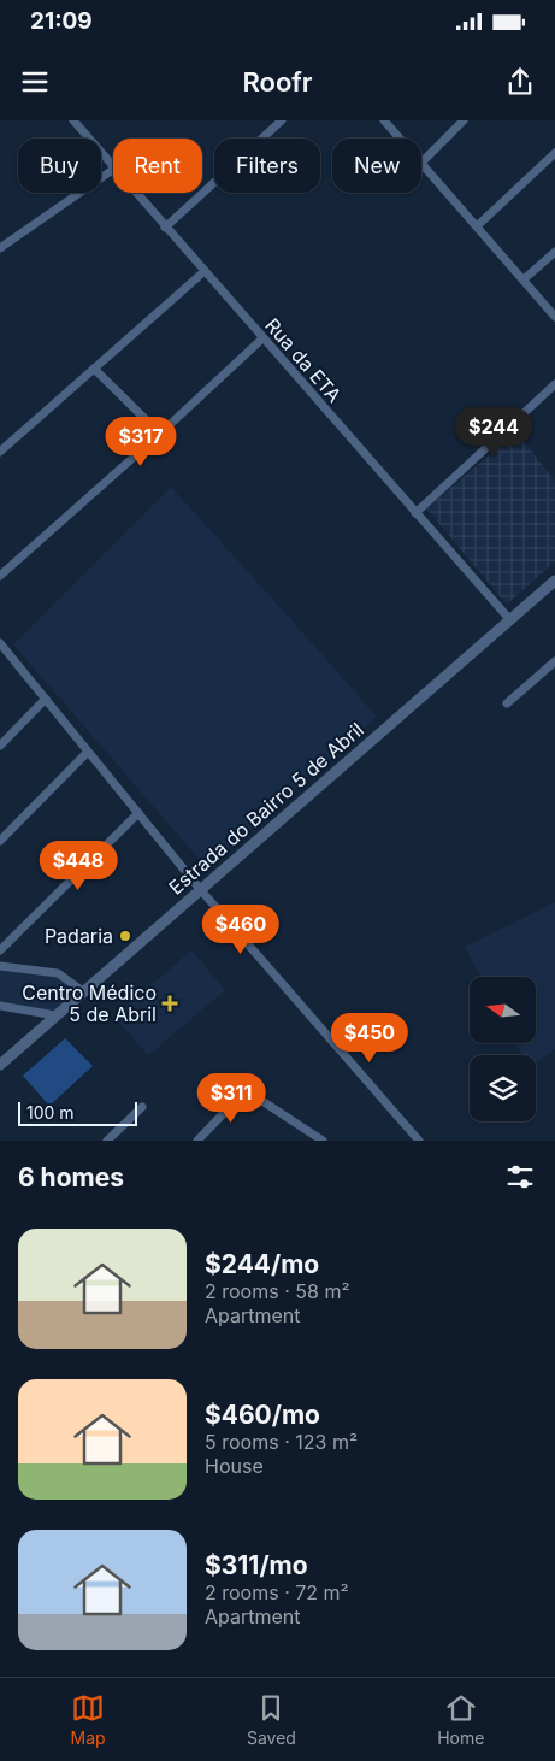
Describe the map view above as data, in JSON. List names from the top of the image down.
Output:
{
  "streets": {
    "street": ["Rua da ETA", "Estrada do Bairro 5 de Abril"]
  },
  "crossings": [
    ["Rua da ETA", "Estrada do Bairro 5 de Abril"]
  ],
  "places": {
    "other": ["Padaria"],
    "health": ["Centro Médico 5 de Abril"]
  },
  "scale_bar": "100 m",
  "north": "left",
  "page": {
    "status": "21:09",
    "header": "Roofr",
    "chip": [
      "Buy",
      "Rent",
      "Filters",
      "New"
    ],
    "price": [
      "$244",
      "$317",
      "$448",
      "$460",
      "$450",
      "$311"
    ],
    "scale": "100 m",
    "heading": "6 homes",
    "list": [
      {
        "name": "$244/mo",
        "note": "2 rooms · 58 m² · Apartment"
      },
      {
        "name": "$460/mo",
        "note": "5 rooms · 123 m² · House"
      },
      {
        "name": "$311/mo",
        "note": "2 rooms · 72 m² · Apartment"
      }
    ],
    "tabs": ["Map", "Saved", "Home"]
  }
}
